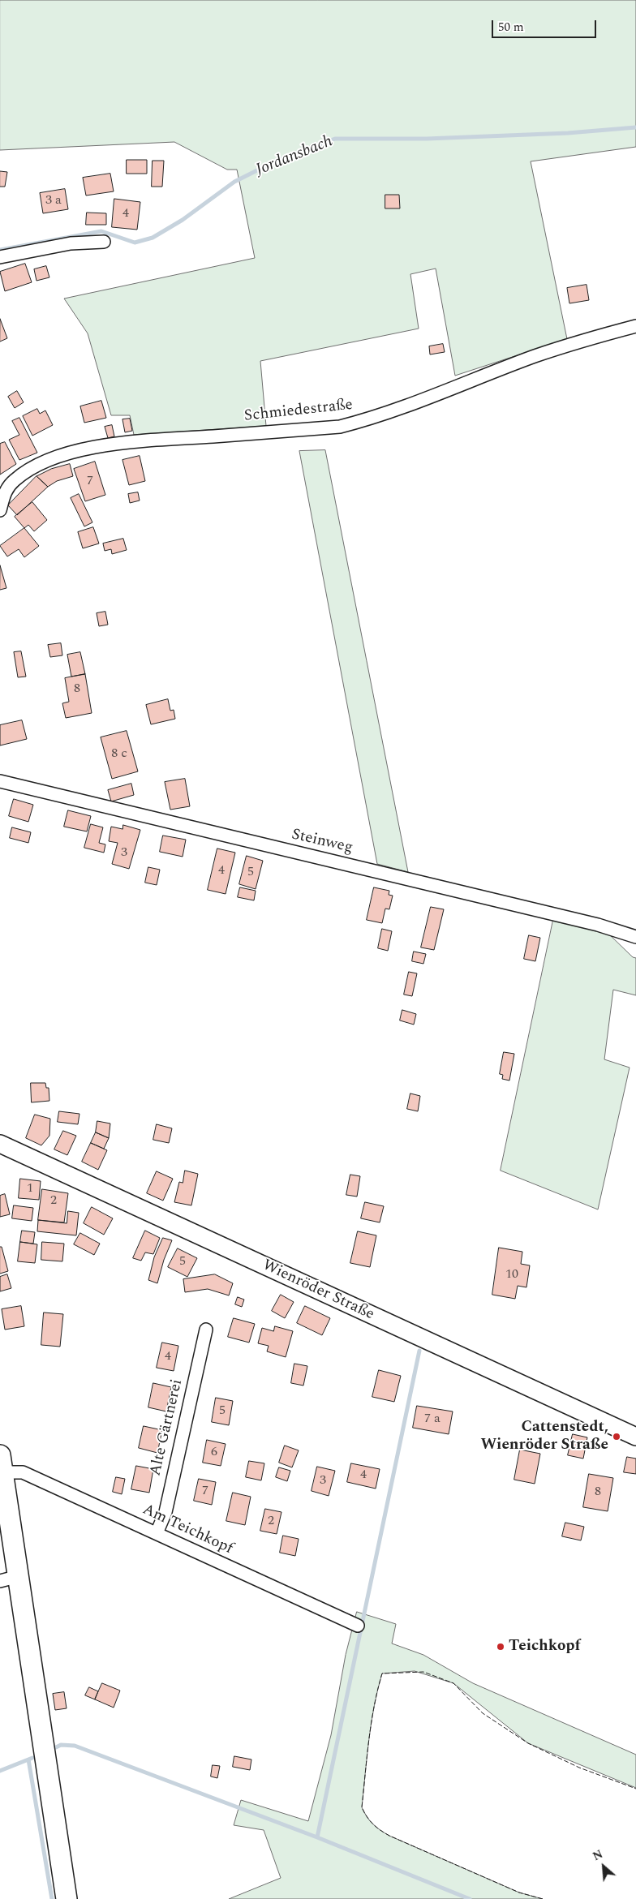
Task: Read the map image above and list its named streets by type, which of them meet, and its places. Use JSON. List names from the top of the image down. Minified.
{"streets":{"main road":["Wienröder Straße"],"street":["Schmiedestraße","Steinweg","Alte Gärtnerei","Am Teichkopf"]},"crossings":[["Alte Gärtnerei","Am Teichkopf"]],"water":["Jordansbach"],"places":["Cattenstedt, Wienröder Straße","Teichkopf"],"house_numbers":["3 a","4","7","8","8 c","3","4","5","1","2","5","10","4","5","7 a","6","4","3","7","8","2"],"scale_bar":"50 m","north":"top left"}
